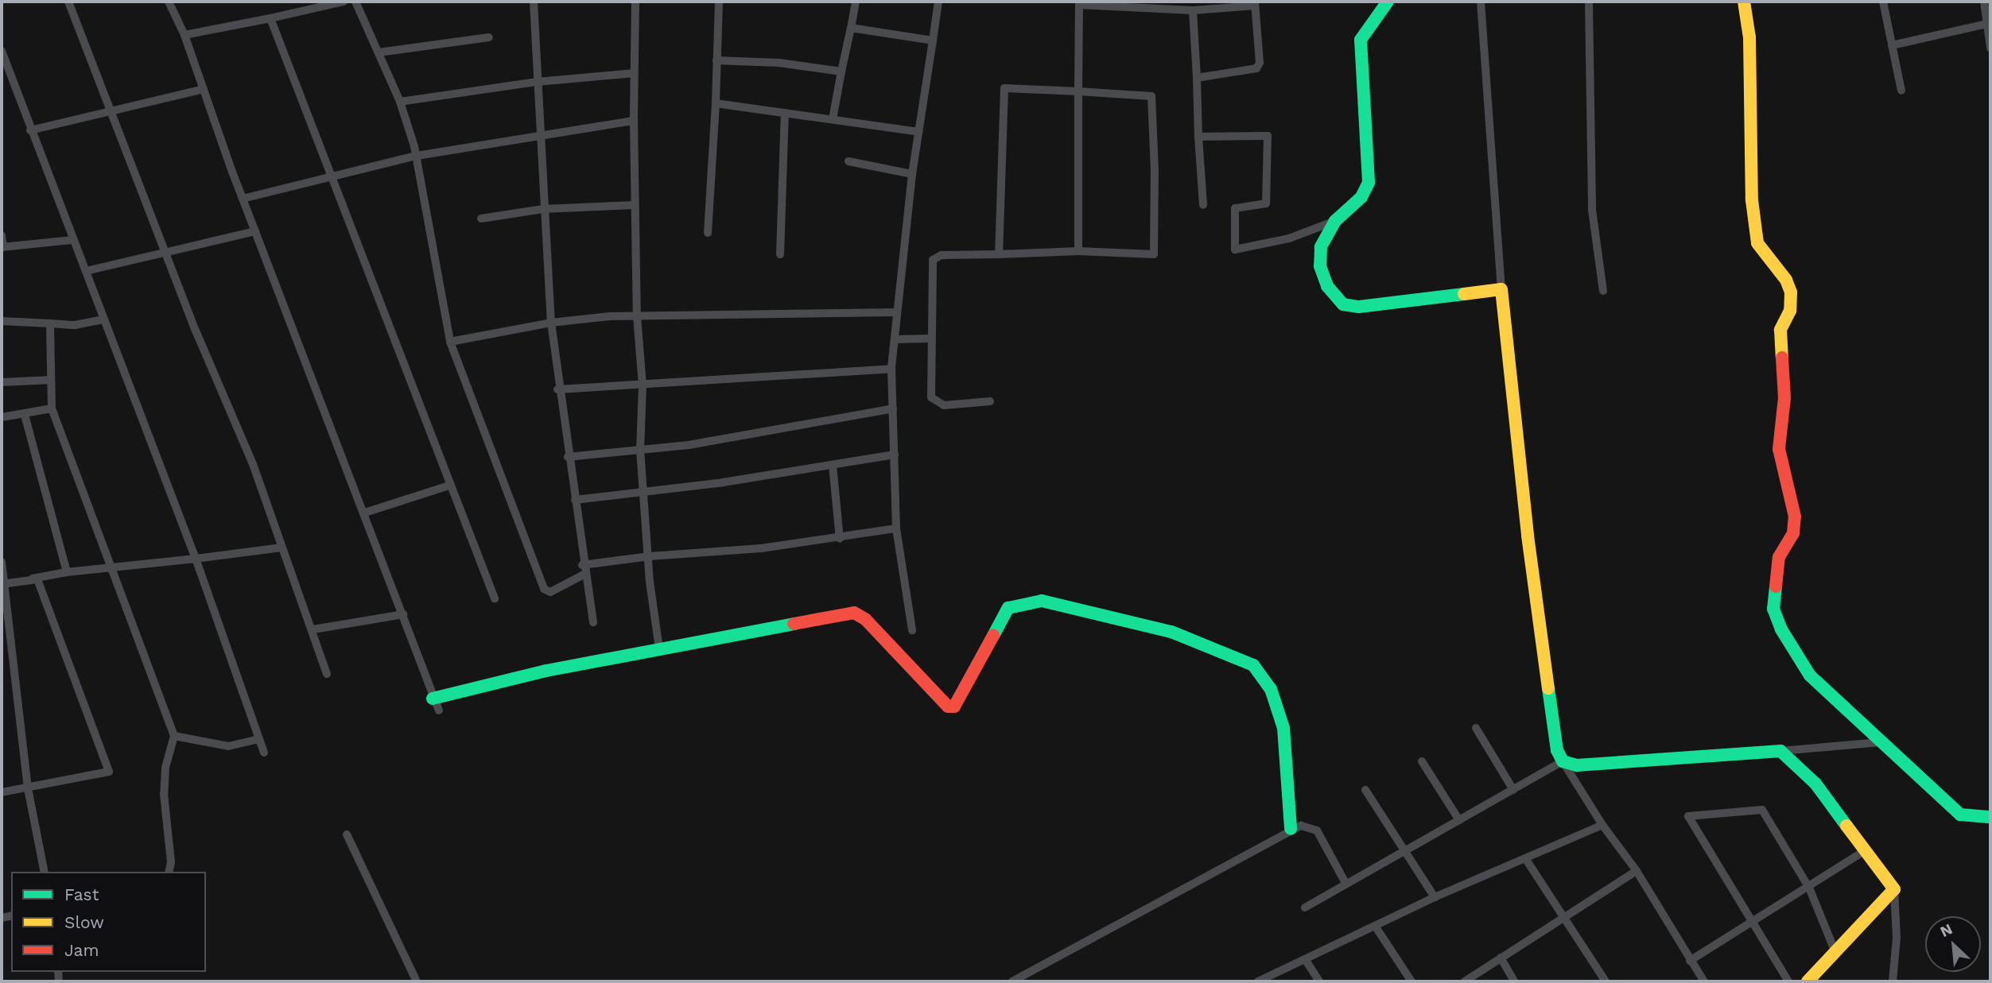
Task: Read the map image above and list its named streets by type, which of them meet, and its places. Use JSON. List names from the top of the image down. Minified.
{"legend":["Fast","Slow","Jam"],"north":"top left"}
